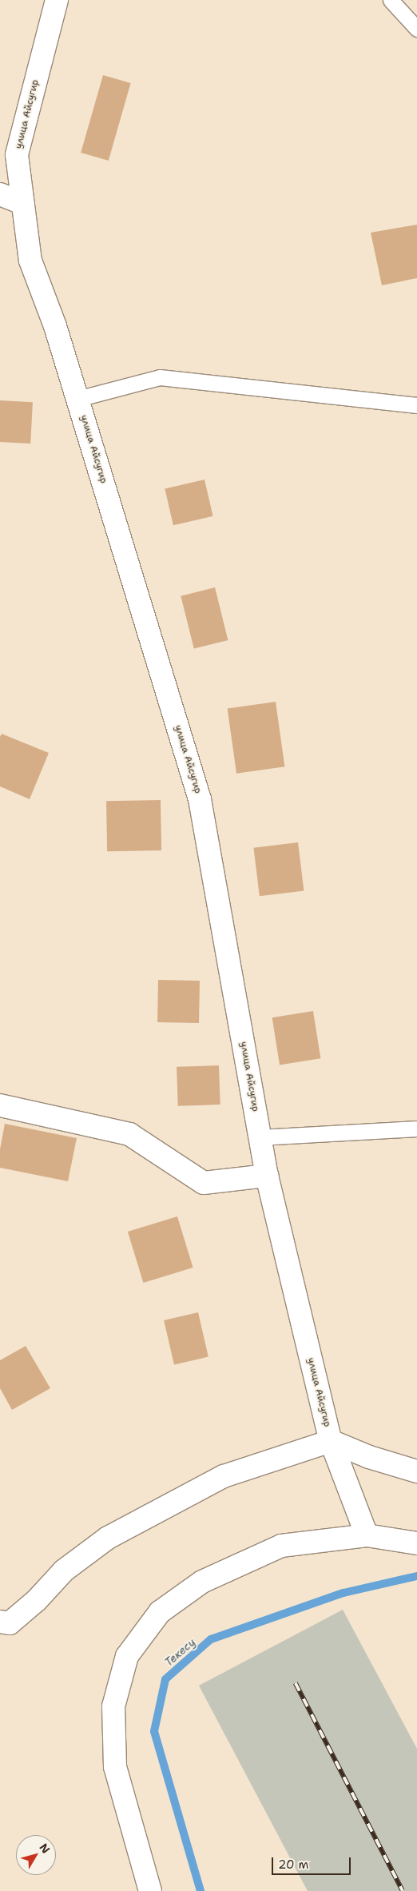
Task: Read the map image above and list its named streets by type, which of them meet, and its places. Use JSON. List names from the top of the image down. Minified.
{"streets":{"street":["улица Айсугир"]},"water":["Текесу"],"scale_bar":"20 m","north":"top right"}
